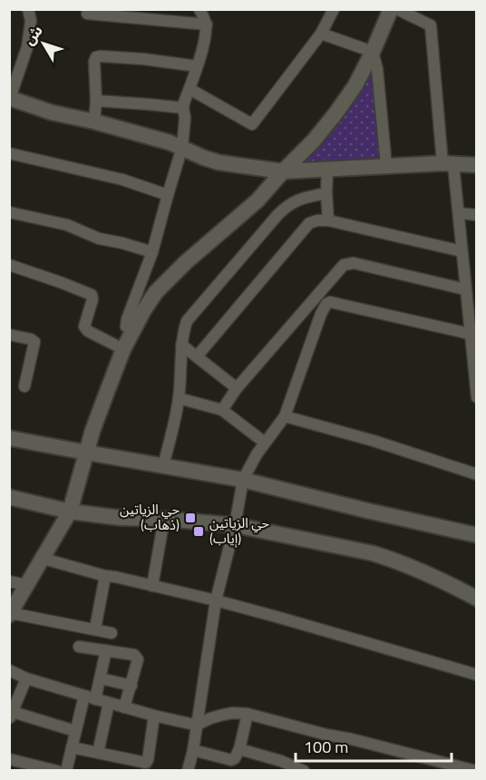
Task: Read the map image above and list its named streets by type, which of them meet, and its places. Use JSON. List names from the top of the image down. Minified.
{"places":{"transit":["حي الزياتين (ذهاب)","حي الزياتين (إياب)"]},"scale_bar":"100 m","north":"top left"}
